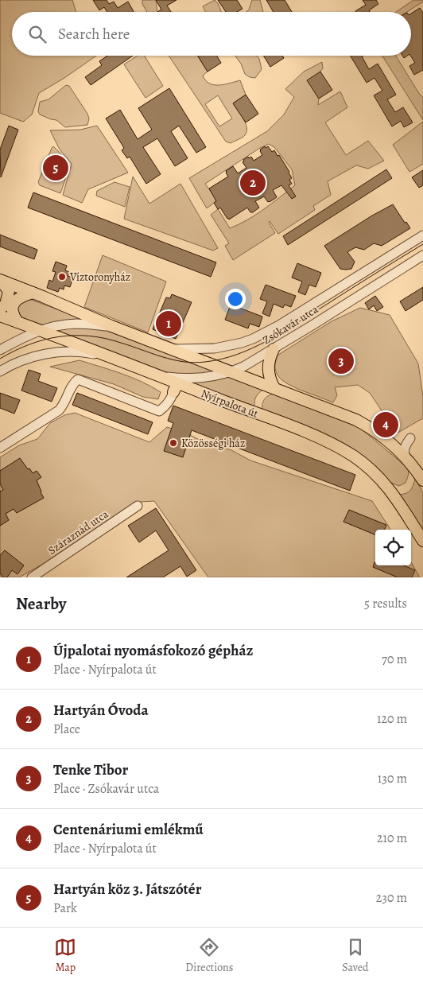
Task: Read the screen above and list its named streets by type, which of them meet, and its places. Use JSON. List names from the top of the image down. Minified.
{"streets":{"main road":["Nyírpalota út"],"street":["Zsókavár utca","Száraznád utca"]},"crossings":[["Zsókavár utca","Nyírpalota út"]],"places":["Víztoronyház","Közösségi ház"],"page":{"search":"Search here","pins":["5","2","1","3","4"],"heading":["Nearby","5 results"],"list":[{"mark":"1","name":"Újpalotai nyomásfokozó gépház","note":"Place · Nyírpalota út","value":"70 m"},{"mark":"2","name":"Hartyán Óvoda","note":"Place","value":"120 m"},{"mark":"3","name":"Tenke Tibor","note":"Place · Zsókavár utca","value":"130 m"},{"mark":"4","name":"Centenáriumi emlékmű","note":"Place · Nyírpalota út","value":"210 m"},{"mark":"5","name":"Hartyán köz 3. Játszótér","note":"Park","value":"230 m"}],"nav":["Map","Directions","Saved"]}}
